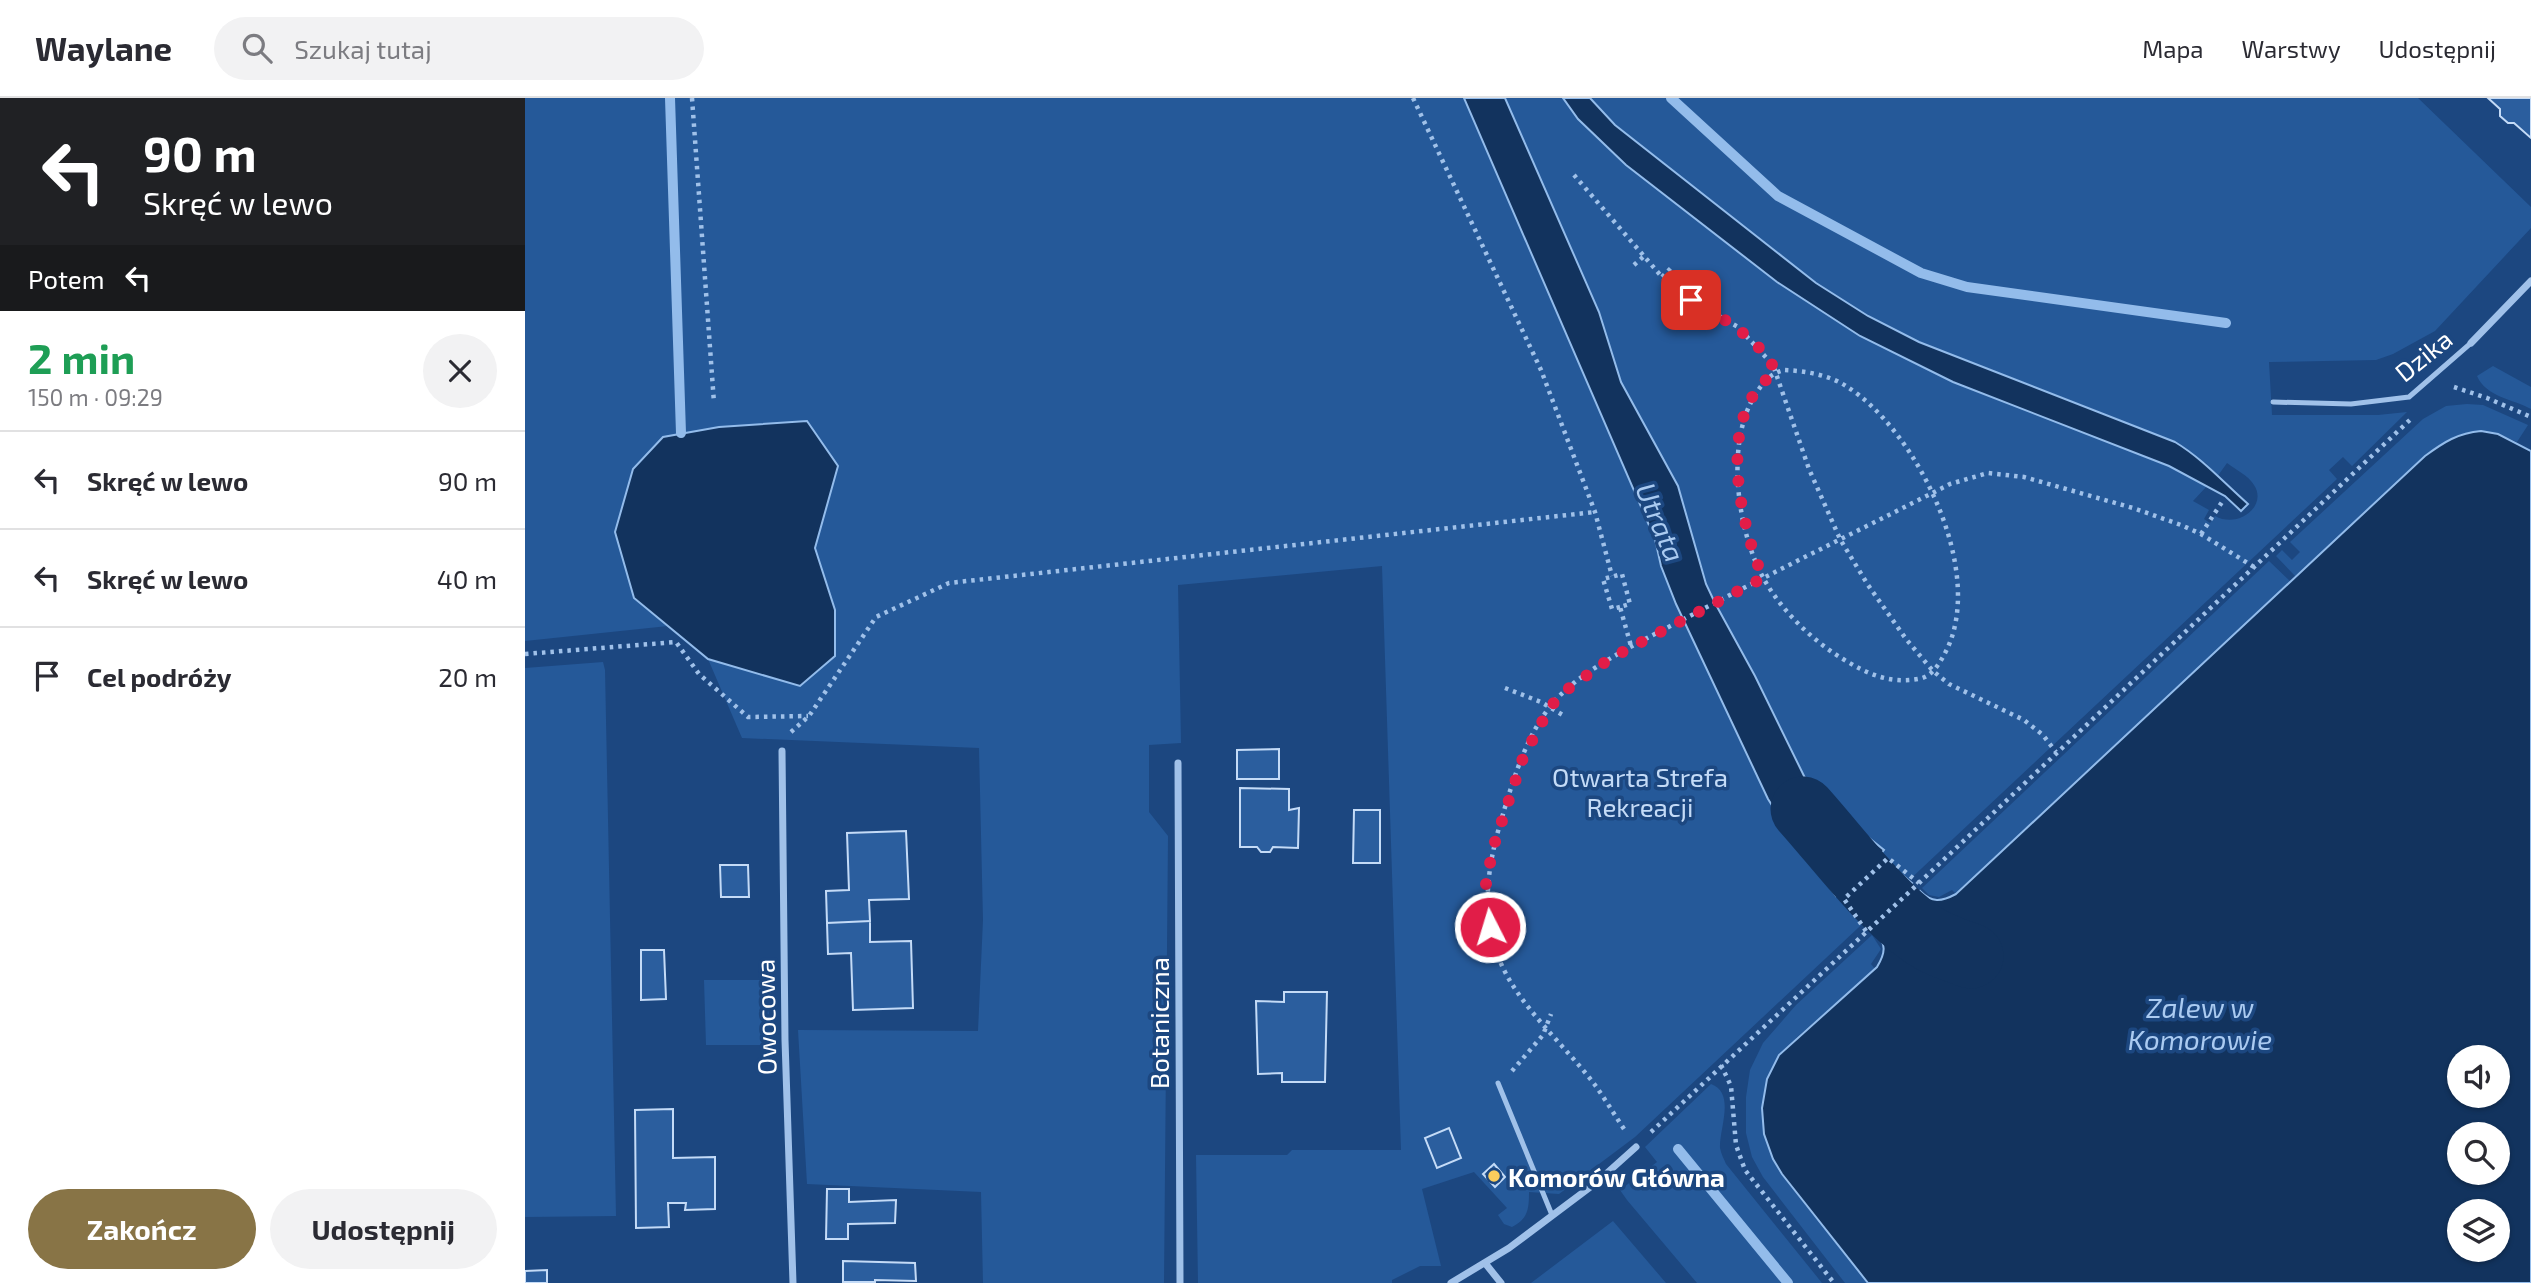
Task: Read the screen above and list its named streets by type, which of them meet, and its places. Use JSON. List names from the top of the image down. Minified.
{"streets":{"street":["Dzika","Owocowa","Botaniczna"]},"water":["Utrata","Zalew w Komorowie"],"parks":["Otwarta Strefa Rekreacji"],"places":["Komorów Główna"],"page":{"header":"Waylane","search":"Szukaj tutaj","nav":["Mapa","Warstwy","Udostępnij"],"turn":["90 m","Skręć w lewo"],"then":"Potem","heading":["2 min","150 m · 09:29"],"list":[{"name":"Skręć w lewo","value":"90 m"},{"name":"Skręć w lewo","value":"40 m"},{"name":"Cel podróży","value":"20 m"}],"buttons":["Zakończ","Udostępnij"]}}
